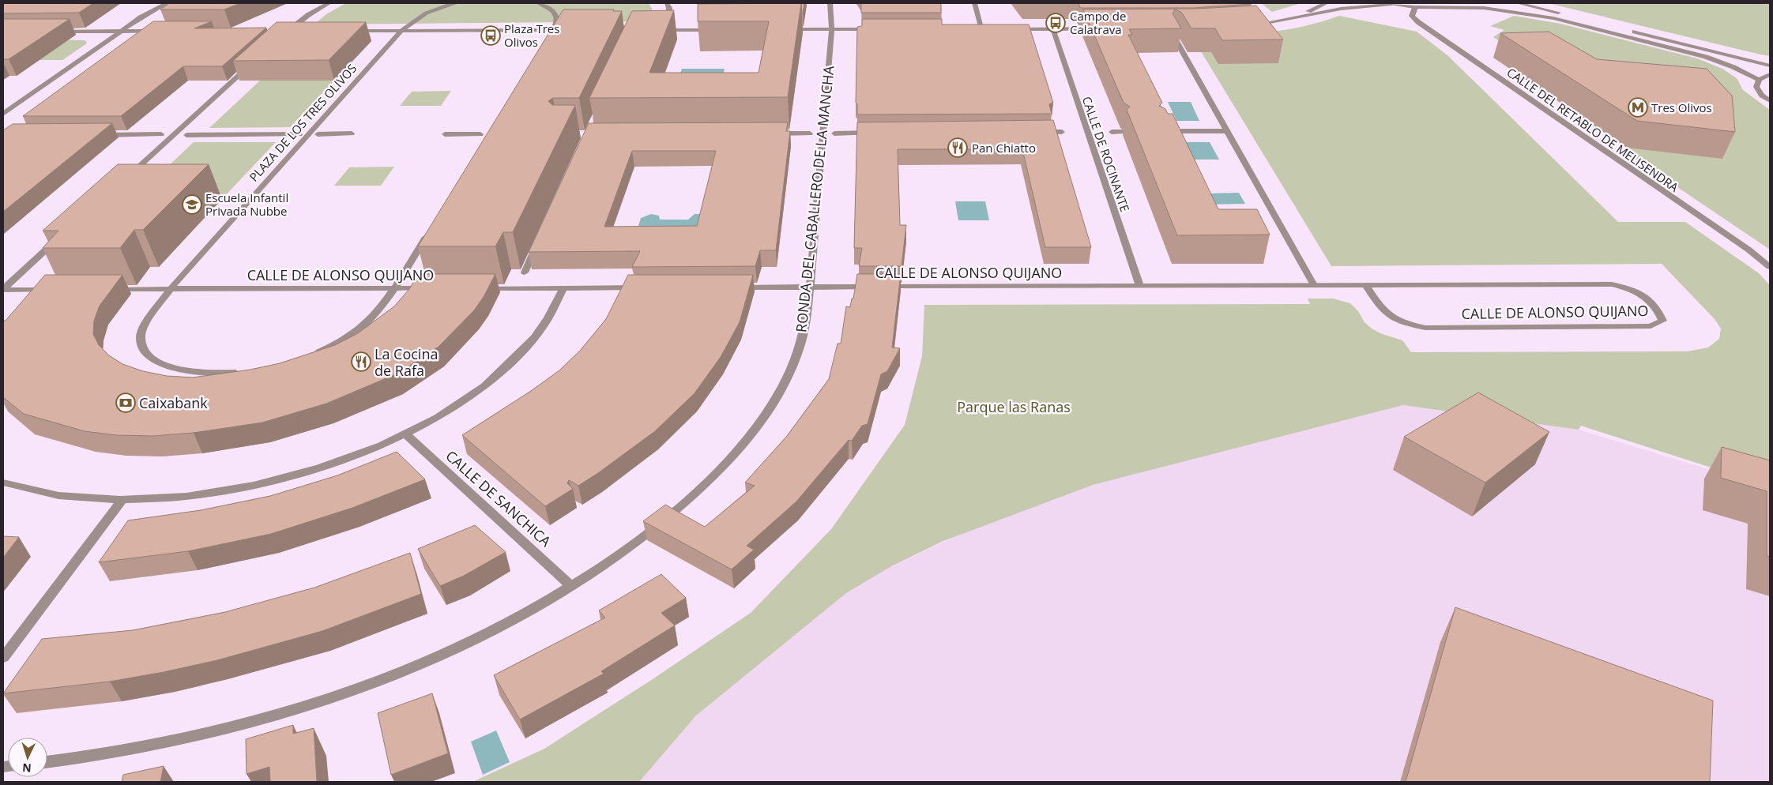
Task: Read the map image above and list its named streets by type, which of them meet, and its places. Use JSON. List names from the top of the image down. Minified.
{"streets":{"street":["PLAZA DE LOS TRES OLIVOS","CALLE DEL RETABLO DE MELISENDRA","CALLE DE ROCINANTE","RONDA DEL CABALLERO DE LA MANCHA","CALLE DE ALONSO QUIJANO","CALLE DE SANCHICA"]},"crossings":[["PLAZA DE LOS TRES OLIVOS","CALLE DE ALONSO QUIJANO"],["CALLE DE ROCINANTE","CALLE DE ALONSO QUIJANO"],["RONDA DEL CABALLERO DE LA MANCHA","CALLE DE ALONSO QUIJANO"],["RONDA DEL CABALLERO DE LA MANCHA","CALLE DE SANCHICA"]],"parks":["Parque las Ranas"],"places":{"bus stop":["Campo de Calatrava","Plaza Tres Olivos"],"metro station":["Tres Olivos"],"restaurant":["Pan Chiatto","La Cocina de Rafa"],"school or university":["Escuela Infantil Privada Nubbe"],"bank":["Caixabank"]},"north":"bottom"}
